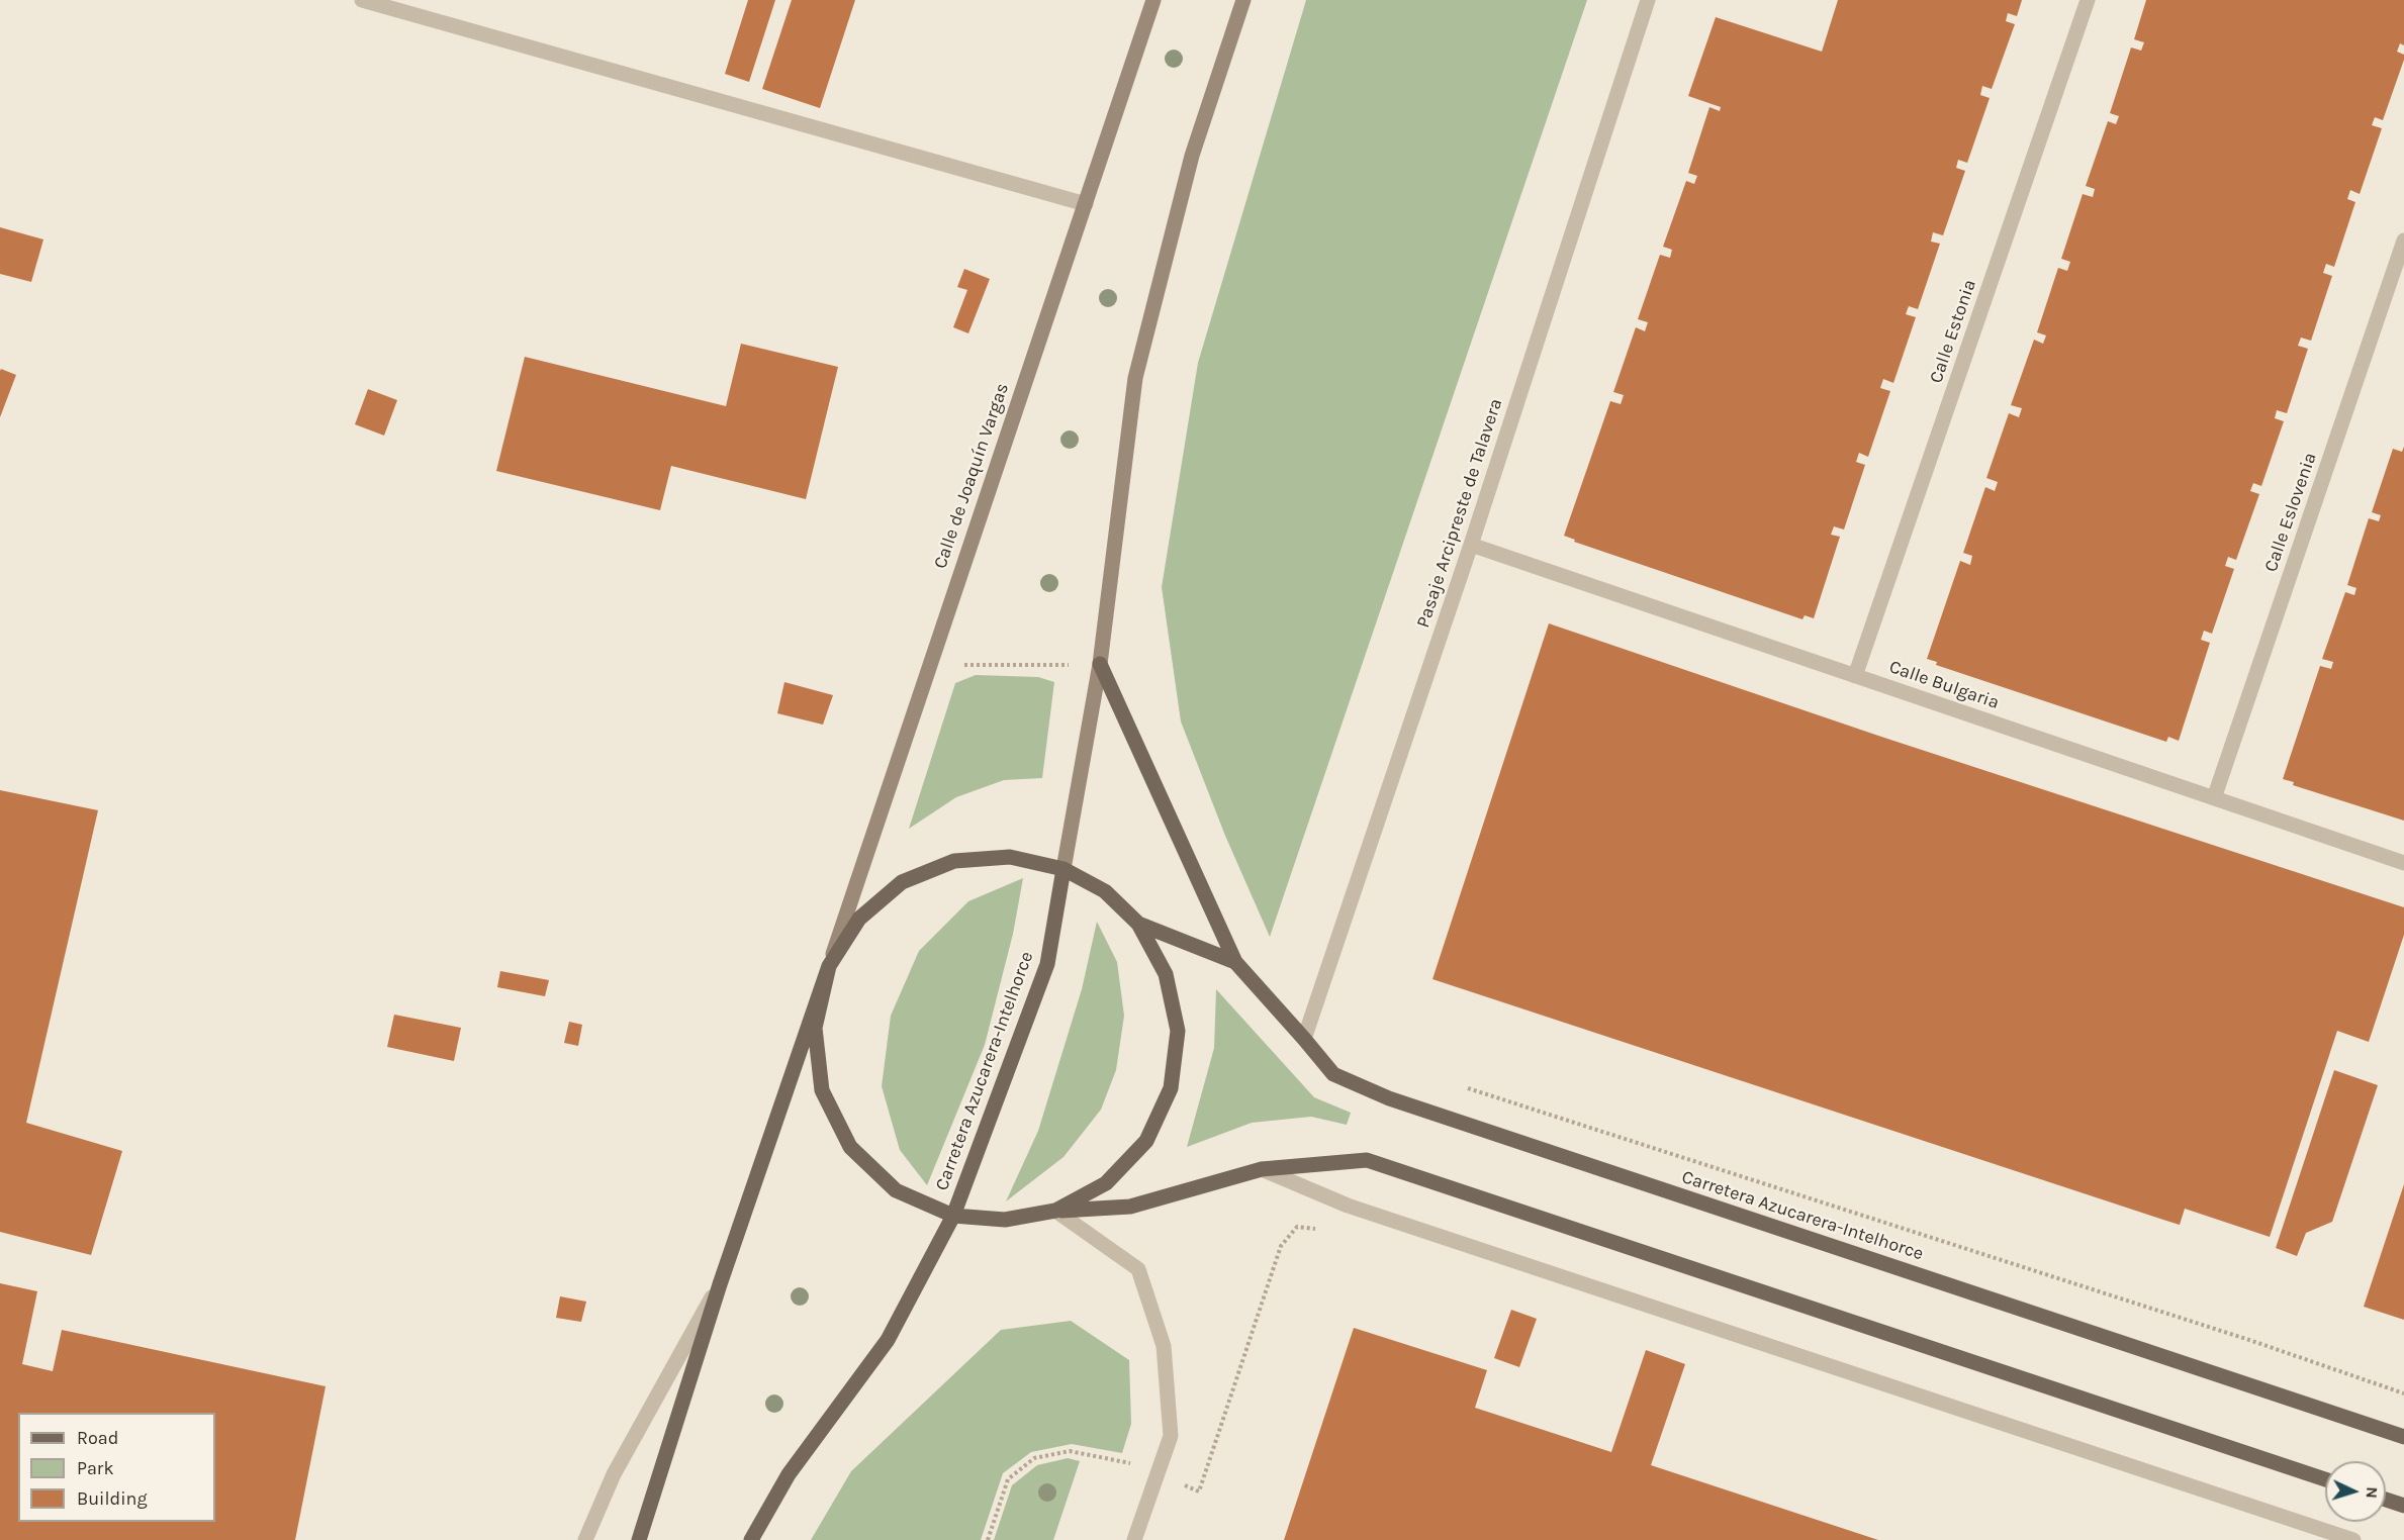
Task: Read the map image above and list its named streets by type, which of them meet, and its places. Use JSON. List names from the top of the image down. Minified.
{"streets":{"main road":["Carretera Azucarera-Intelhorce"],"street":["Calle Estonia","Calle de Joaquín Vargas","Calle Eslovenia","Pasaje Arcipreste de Talavera","Calle Bulgaria"]},"crossings":[["Calle Estonia","Calle Bulgaria"],["Calle de Joaquín Vargas","Carretera Azucarera-Intelhorce"],["Calle Eslovenia","Calle Bulgaria"],["Pasaje Arcipreste de Talavera","Calle Bulgaria"],["Pasaje Arcipreste de Talavera","Carretera Azucarera-Intelhorce"]],"legend":["Road","Park","Building"],"north":"right"}
